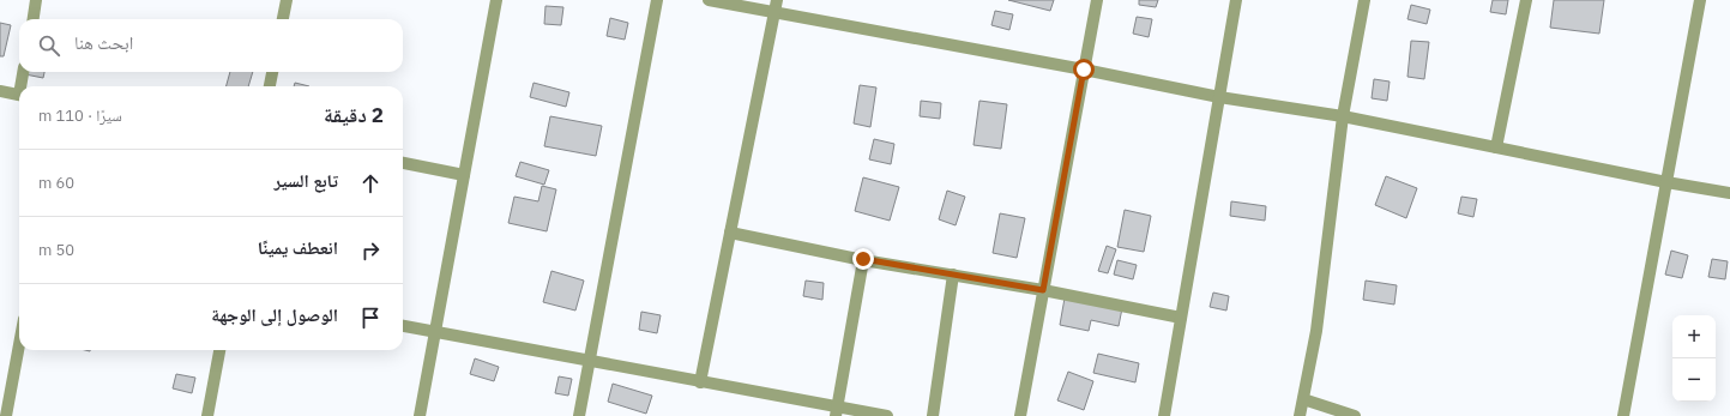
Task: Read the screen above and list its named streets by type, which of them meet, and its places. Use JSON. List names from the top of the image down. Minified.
{"page":{"search":"ابحث هنا","heading":["2 دقيقة","سيرًا · 110 m"],"list":[["تابع السير","60 m"],["انعطف يمينًا","50 m"],"الوصول إلى الوجهة"],"map_buttons":["+","−"]}}
